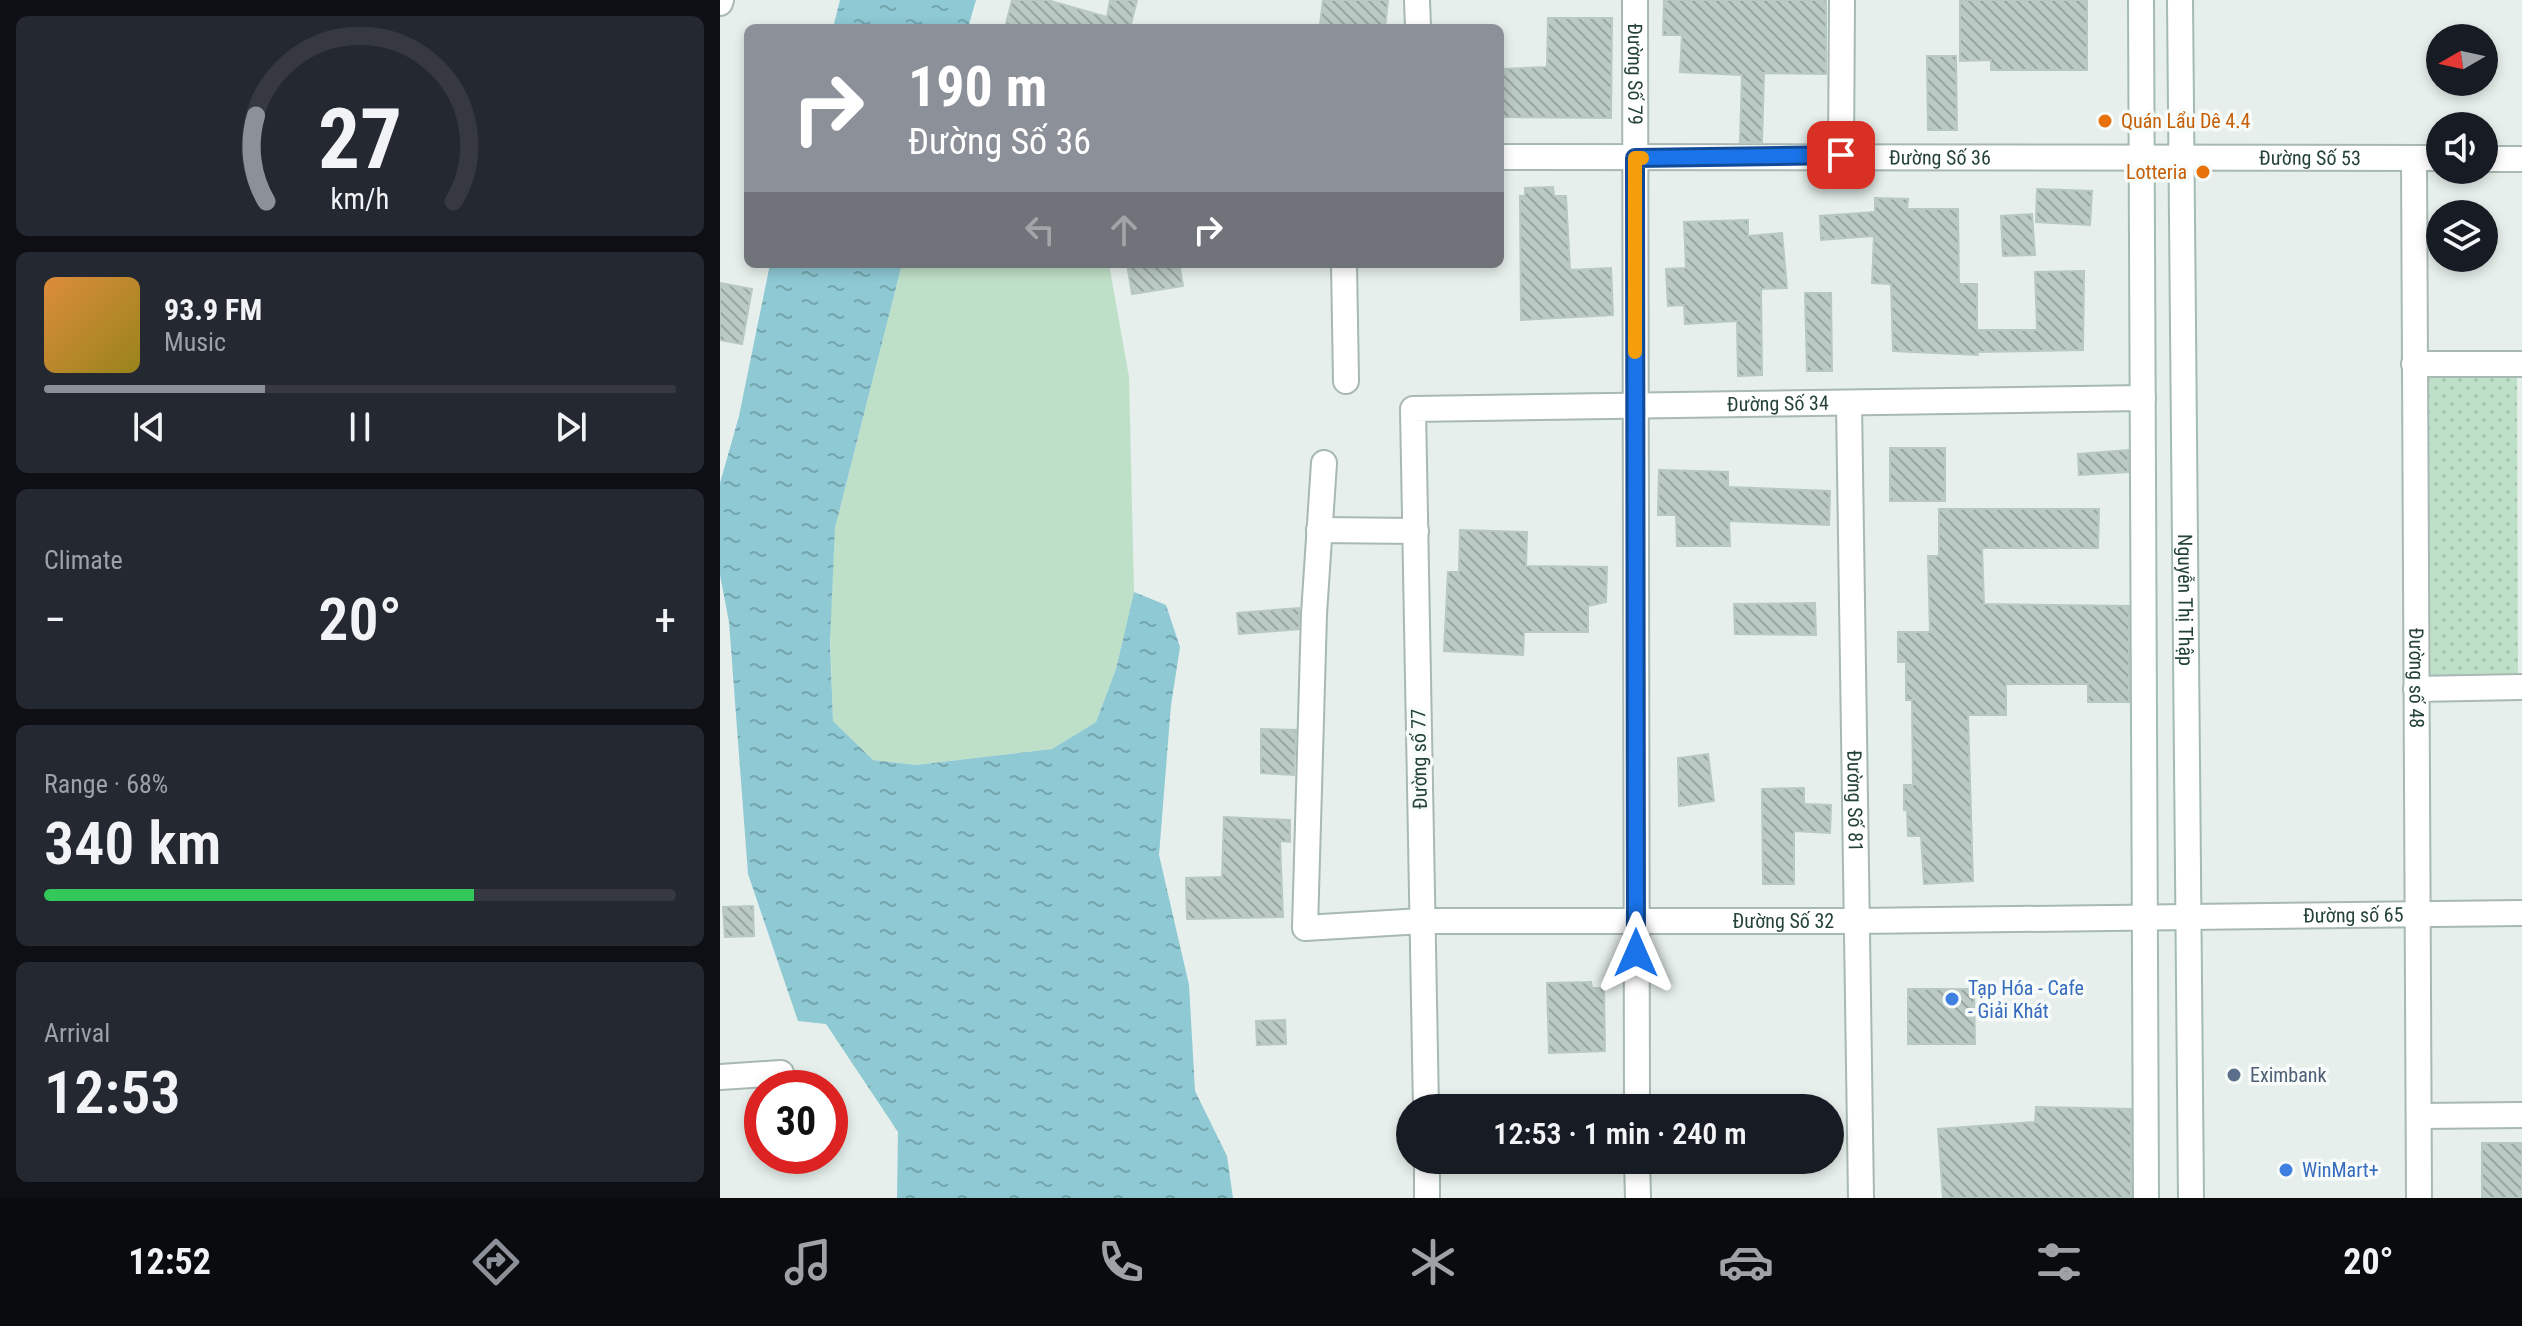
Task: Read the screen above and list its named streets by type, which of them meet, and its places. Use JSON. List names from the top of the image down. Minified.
{"streets":{"street":["Đường Số 79","Đường Số 36","Đường Số 53","Đường Số 34","Nguyễn Thị Thập","Đường số 48","Đường số 77","Đường Số 81","Đường số 65","Đường Số 32"]},"crossings":[["Đường Số 79","Đường Số 36"],["Đường Số 79","Đường Số 34"],["Đường Số 79","Đường Số 32"],["Đường Số 36","Đường Số 53"],["Đường Số 36","Nguyễn Thị Thập"],["Đường Số 53","Nguyễn Thị Thập"],["Đường Số 53","Đường số 48"],["Đường Số 34","Nguyễn Thị Thập"],["Đường Số 34","Đường số 77"],["Đường Số 34","Đường Số 81"],["Nguyễn Thị Thập","Đường số 65"],["Nguyễn Thị Thập","Đường Số 32"],["Đường số 48","Đường số 65"],["Đường số 77","Đường Số 32"],["Đường Số 81","Đường Số 32"],["Đường số 65","Đường Số 32"]],"places":["Quán Lẩu Dê 4.4","Lotteria","Tạp Hóa - Cafe - Giải Khát","Eximbank","WinMart+"],"north":"left","page":{"turn":["190 m","Đường Số 36"],"song":["93.9 FM","Music"],"tile":["Climate",["Range · 68%","340 km"],["Arrival","12:53"]],"heat":["−","20°","+"],"limit":"30","trip":"12:53 · 1 min · 240 m","tabs":["12:52","20°"],"gauge":["27","km/h"]}}
